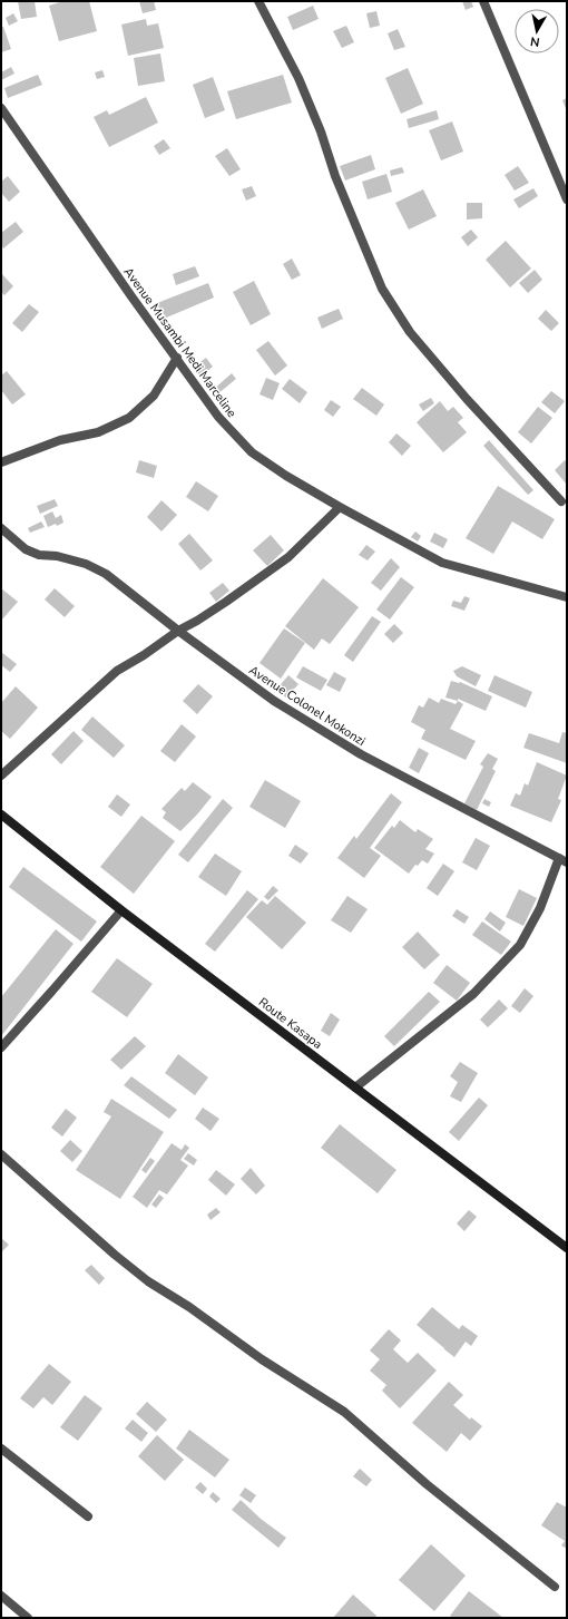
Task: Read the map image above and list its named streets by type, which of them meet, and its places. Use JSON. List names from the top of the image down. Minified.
{"streets":{"main road":["Route Kasapa"],"street":["Avenue Musambi Medi Marceline","Avenue Colonel Mokonzi"]},"north":"bottom"}
